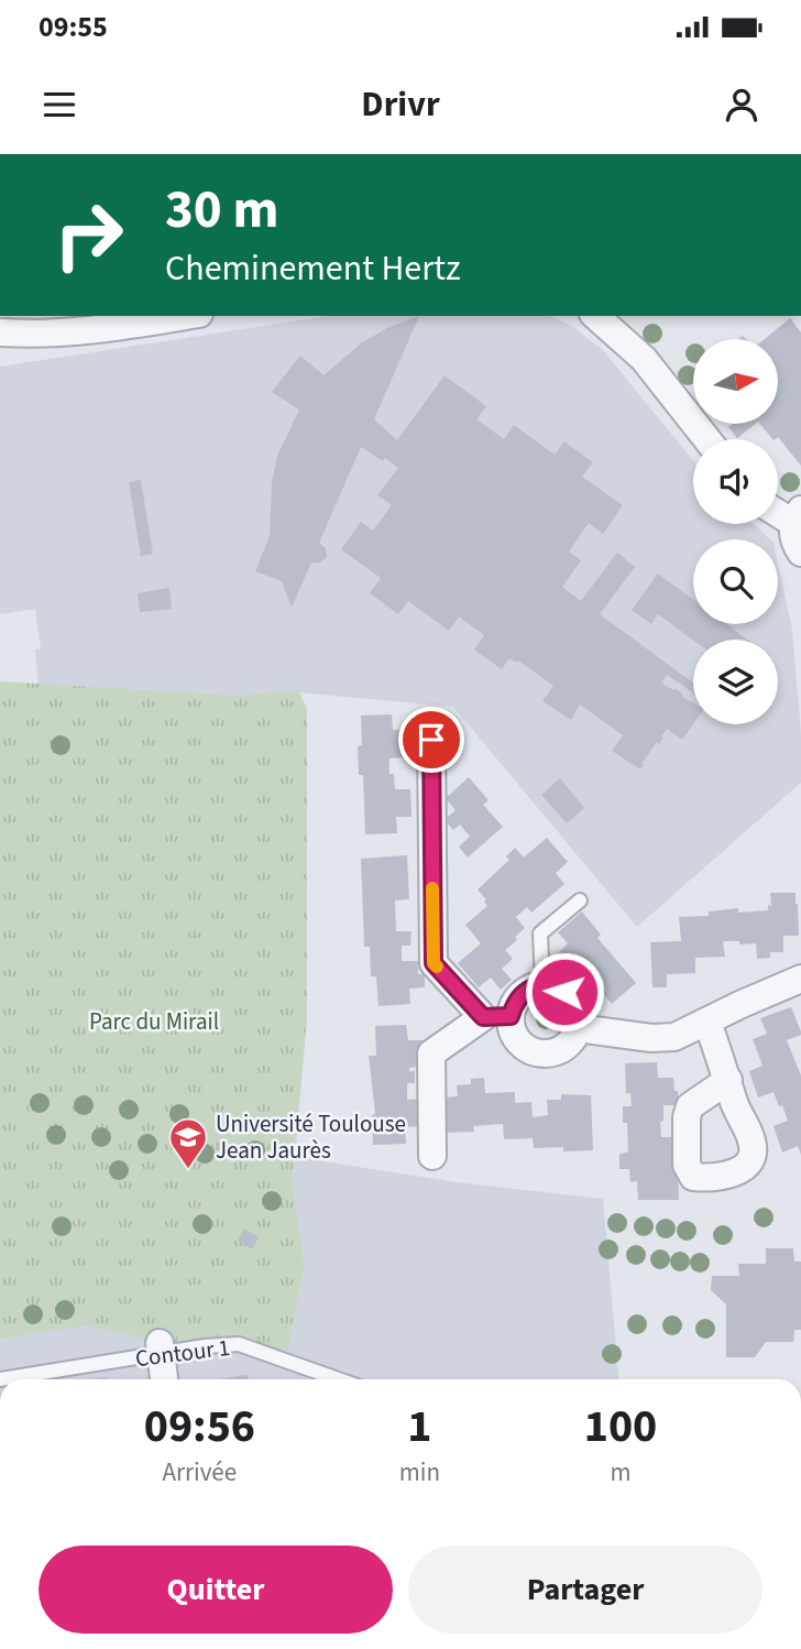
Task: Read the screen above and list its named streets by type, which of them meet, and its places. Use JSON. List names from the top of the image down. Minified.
{"streets":{"lane":["Contour 1"]},"parks":["Parc du Mirail"],"places":{"school or university":["Université Toulouse Jean Jaurès"]},"north":"right","page":{"status":"09:55","header":"Drivr","turn":["30 m","Cheminement Hertz"],"eta":["09:56","Arrivée","1","min","100","m"],"buttons":["Quitter","Partager"]}}
